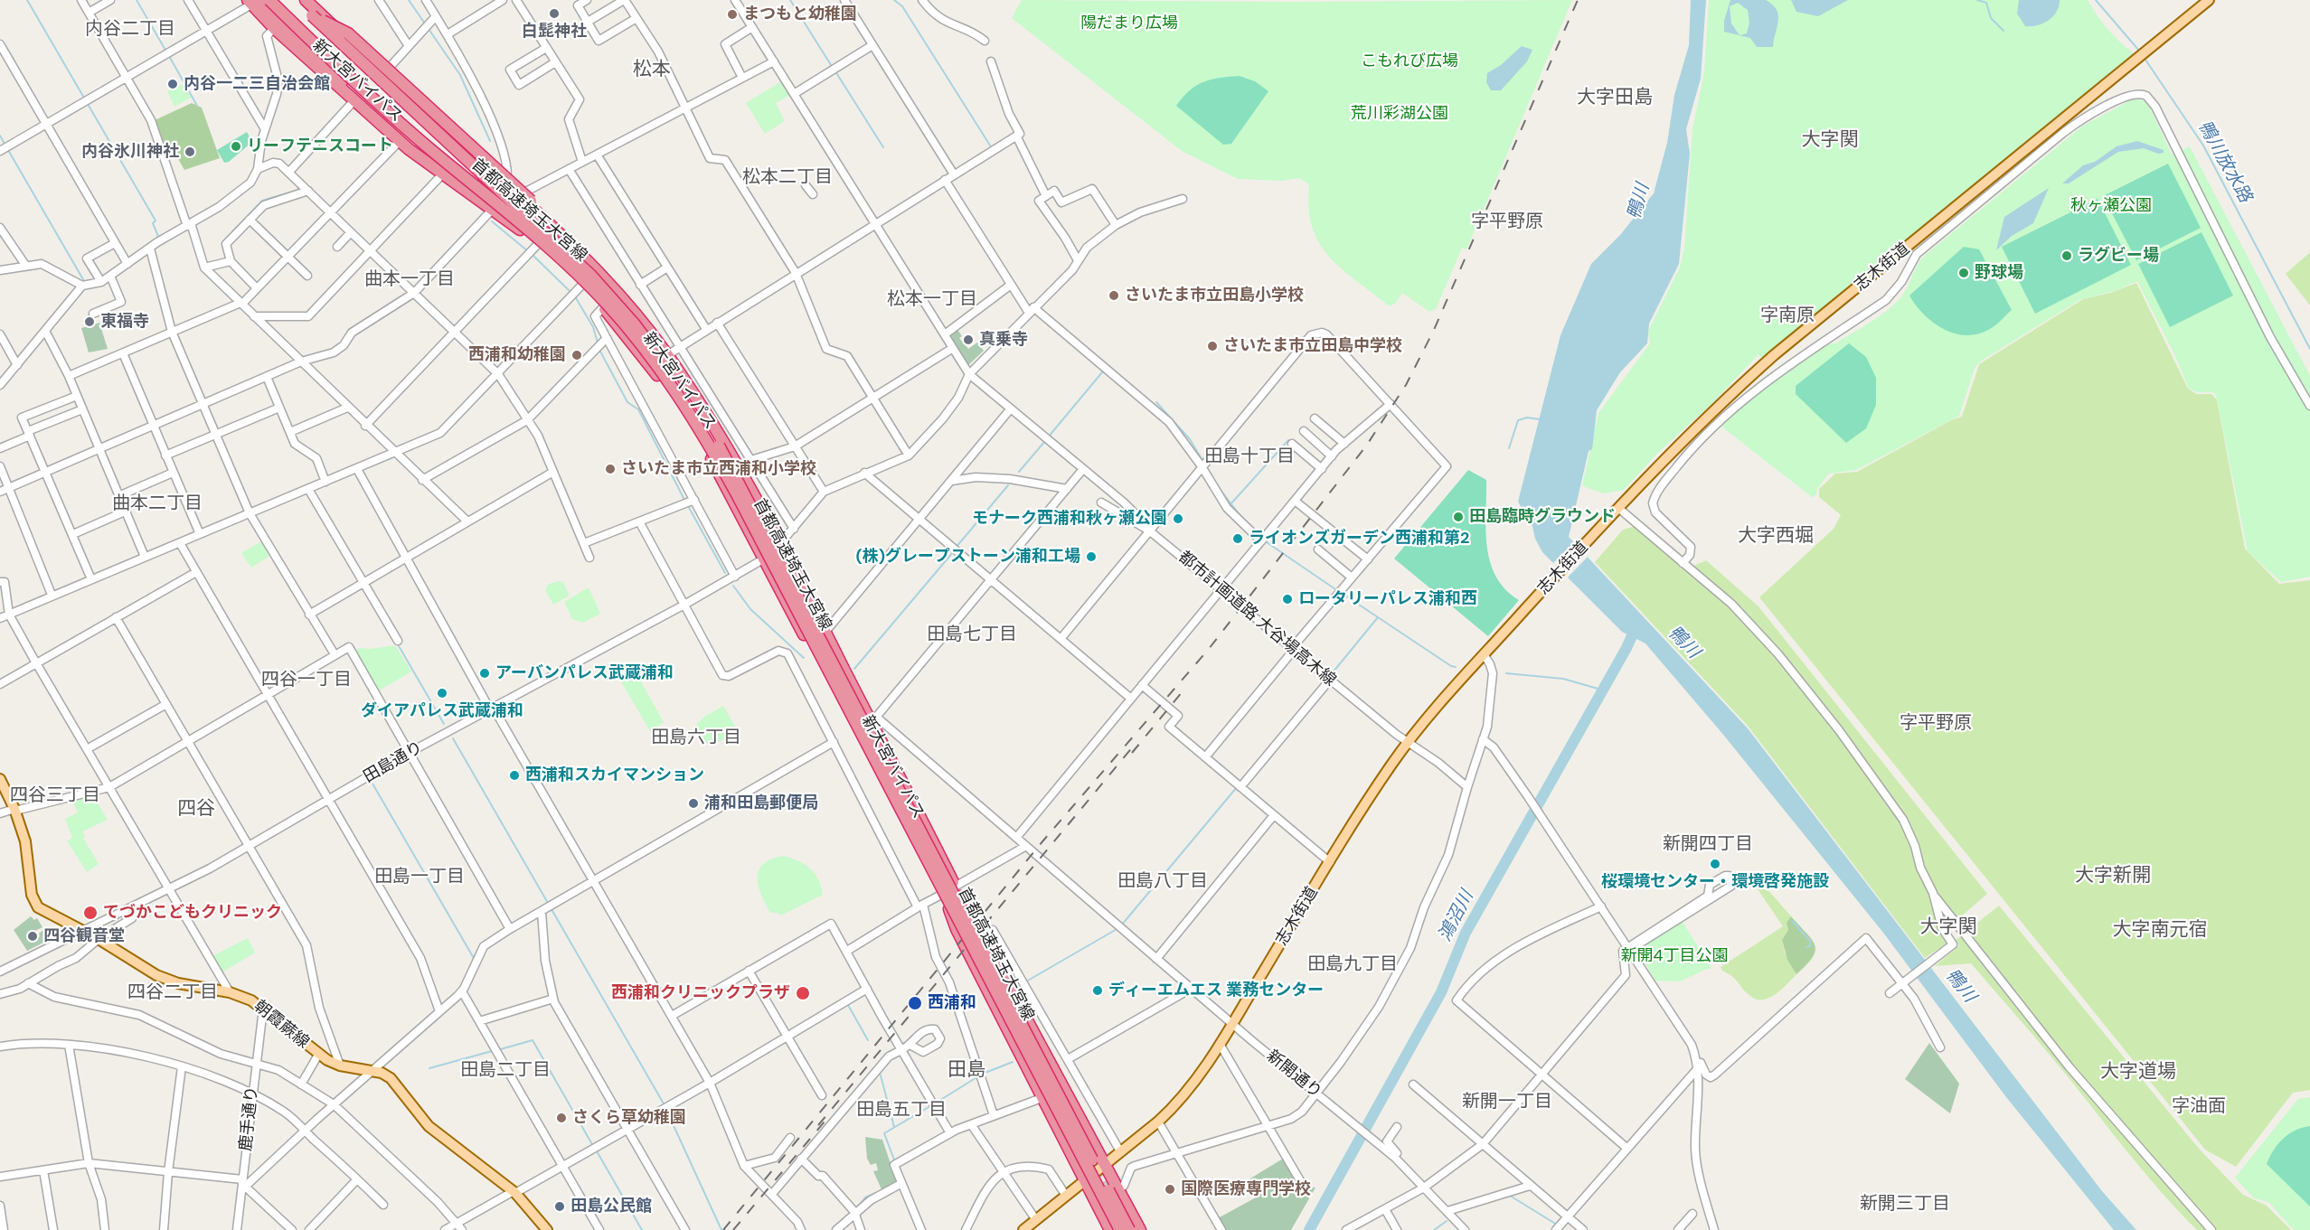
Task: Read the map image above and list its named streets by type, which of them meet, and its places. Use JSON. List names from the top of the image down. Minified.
{"streets":{"highway":["新大宮バイパス","首都高速埼玉大宮線"],"main road":["志木街道","朝霞蕨線"],"street":["都市計画道路 大谷場高木線","田島通り","新開通り","鹿手通り"]},"crossings":[["新大宮バイパス","首都高速埼玉大宮線"],["新大宮バイパス","田島通り"],["新大宮バイパス","新開通り"],["志木街道","都市計画道路 大谷場高木線"],["志木街道","新開通り"],["田島通り","朝霞蕨線"],["朝霞蕨線","鹿手通り"]],"districts":["内谷二丁目","松本","大字田島","大字関","松本二丁目","字平野原","曲本一丁目","松本一丁目","字南原","田島十丁目","曲本二丁目","大字西堀","田島七丁目","四谷一丁目","字平野原","田島六丁目","四谷三丁目","四谷","新開四丁目","大字新開","田島一丁目","田島八丁目","大字関","大字南元宿","田島九丁目","四谷二丁目","田島","田島二丁目","大字道場","新開一丁目","字油面","田島五丁目","新開三丁目"],"water":["鴨川放水路","鴨川","鴻沼川"],"parks":["陽だまり広場","こもれび広場","荒川彩湖公園","秋ヶ瀬公園","新開4丁目公園"],"places":["白髭神社","まつもと幼稚園","内谷一二三自治会館","リーフテニスコート","内谷氷川神社","ラグビー場","野球場","さいたま市立田島小学校","東福寺","真乗寺","さいたま市立田島中学校","西浦和幼稚園","さいたま市立西浦和小学校","田島臨時グラウンド","モナーク西浦和秋ヶ瀬公園","ライオンズガーデン西浦和第2","(株)グレープストーン浦和工場","ロータリーパレス浦和西","アーバンパレス武蔵浦和","ダイアパレス武蔵浦和","西浦和スカイマンション","浦和田島郵便局","桜環境センター・環境啓発施設","てづかこどもクリニック","四谷観音堂","ディーエムエス 業務センター","西浦和クリニックプラザ","西浦和","さくら草幼稚園","国際医療専門学校","田島公民館"]}
